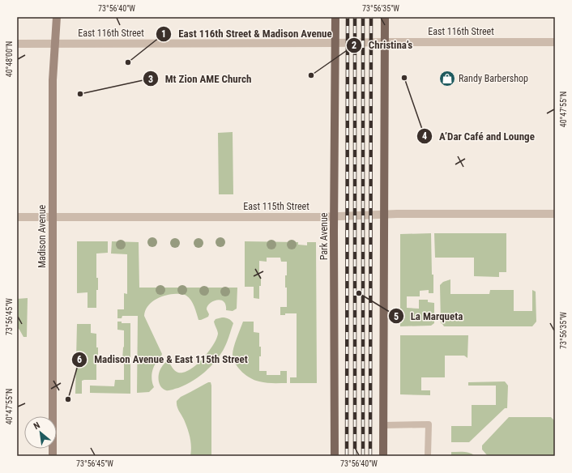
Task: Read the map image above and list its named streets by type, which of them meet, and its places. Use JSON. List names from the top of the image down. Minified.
{"streets":{"main road":["Madison Avenue","Park Avenue"],"street":["East 116th Street","East 115th Street"]},"crossings":[["East 116th Street","Madison Avenue"],["East 116th Street","Park Avenue"],["East 115th Street","Madison Avenue"],["East 115th Street","Park Avenue"]],"places":{"other":["East 116th Street & Madison Avenue","Christina’s","A’Dar Café and Lounge","Mt Zion AME Church","La Marqueta","Madison Avenue & East 115th Street"],"shop":["Randy Barbershop"]},"north":"top left","coordinates":["73°56'40\"W","73°56'35\"W","40°48'00\"N","40°47'55\"N","73°56'45\"W"]}
